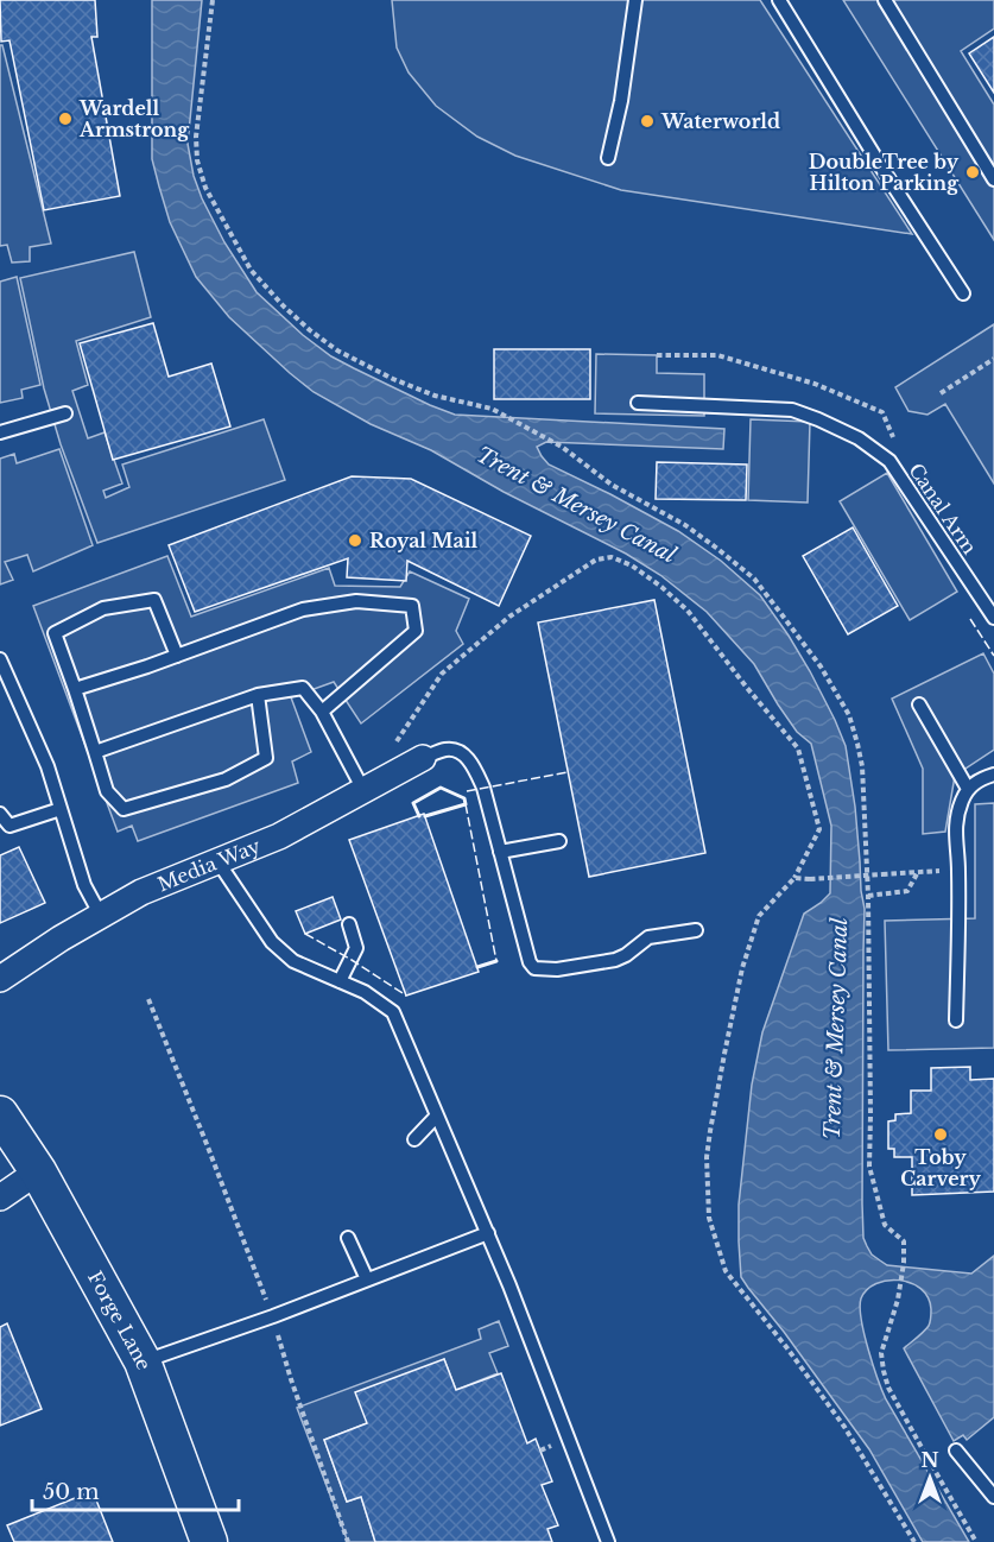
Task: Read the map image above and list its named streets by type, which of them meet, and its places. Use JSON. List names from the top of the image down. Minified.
{"streets":{"street":["Media Way","Forge Lane"],"lane":["Canal Arm"]},"water":["Trent & Mersey Canal"],"places":["Wardell Armstrong","Waterworld","DoubleTree by Hilton Parking","Royal Mail","Toby Carvery"],"scale_bar":"50 m","north":"top"}
